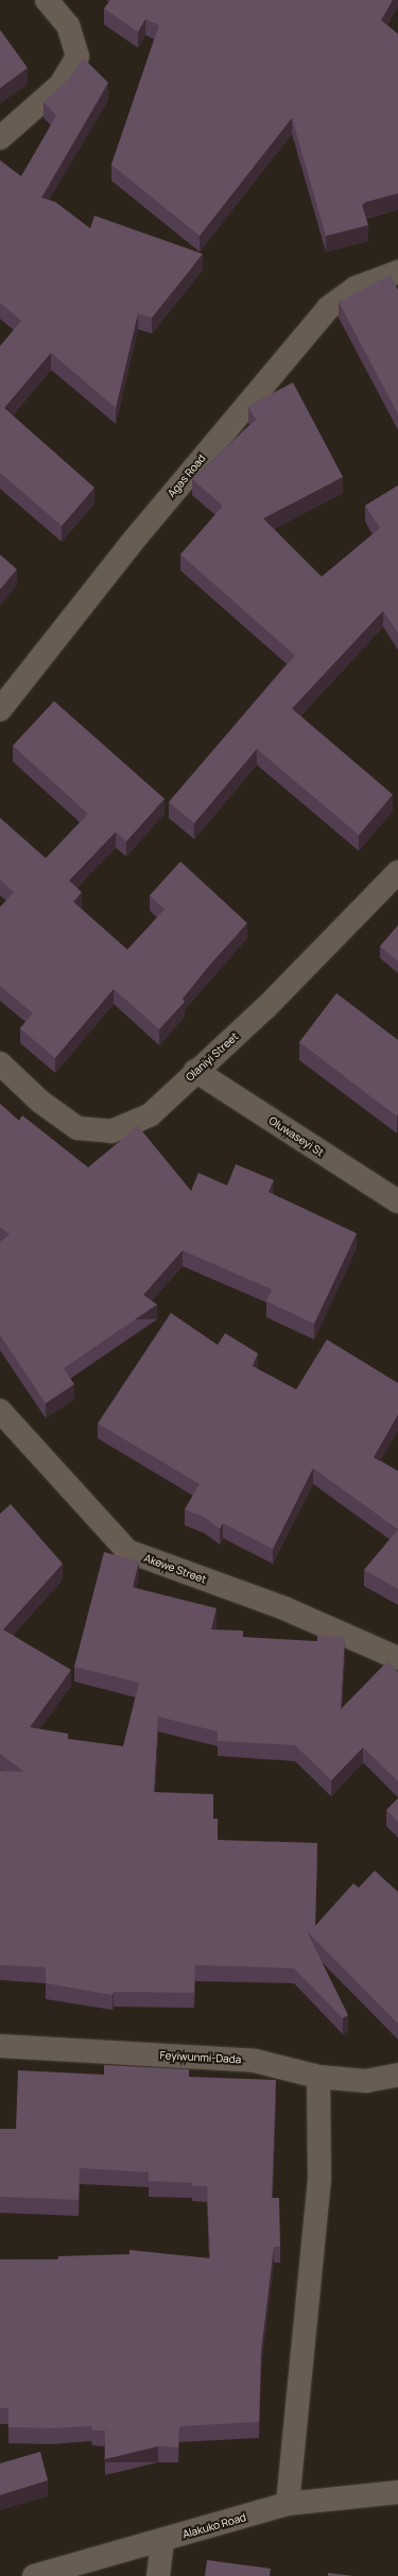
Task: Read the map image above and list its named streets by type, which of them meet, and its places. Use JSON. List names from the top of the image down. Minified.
{"streets":{"street":["Agas Road","Olaniyi Street","Oluwaseyi St","Akewe Street","Feyiwunmi-Dada","Alakuko Road"]},"crossings":[["Olaniyi Street","Oluwaseyi St"]]}
